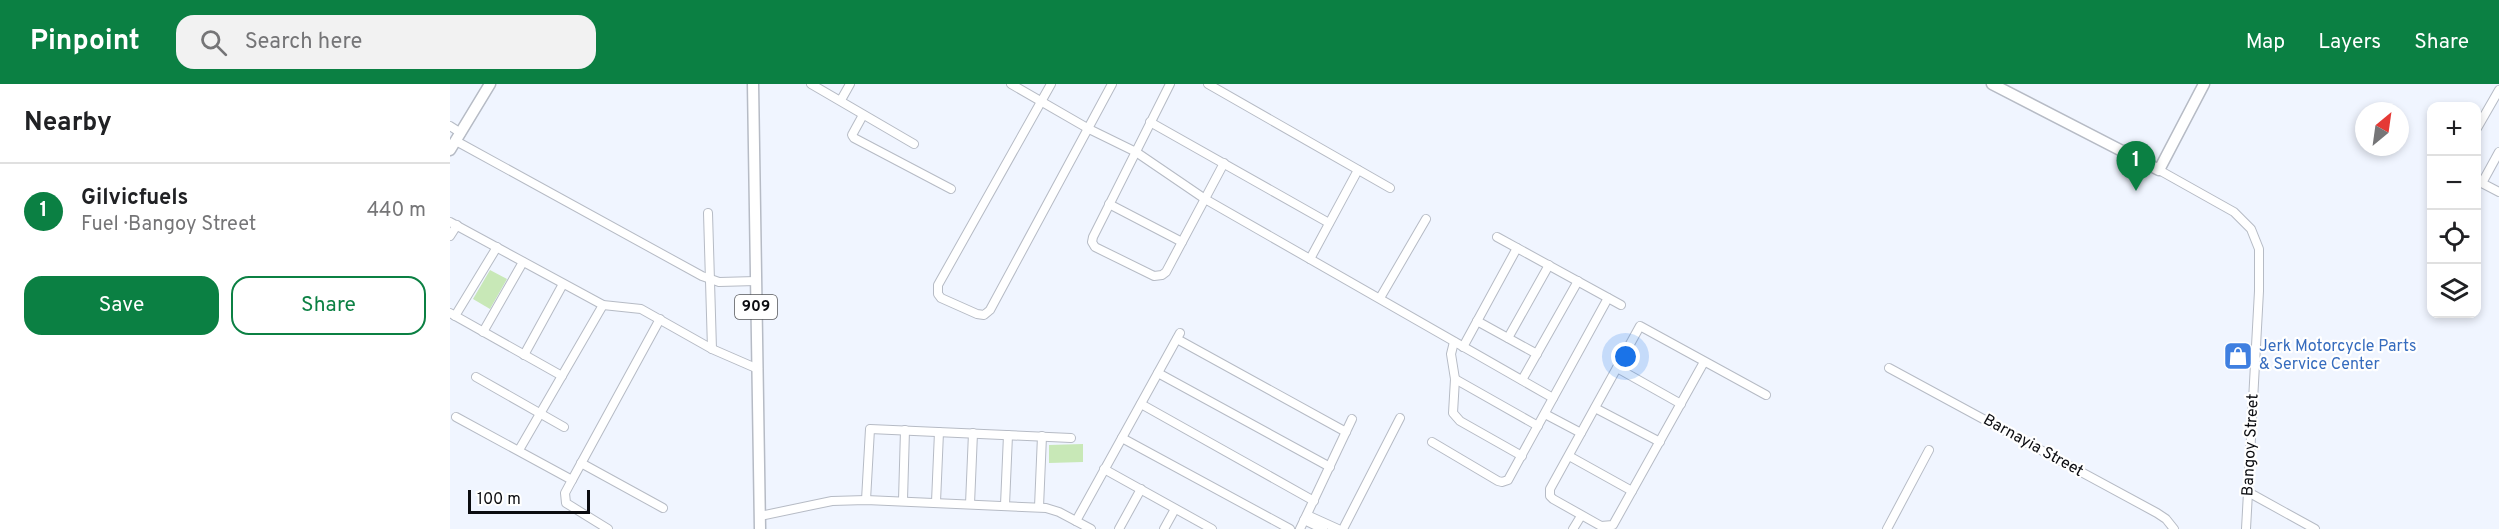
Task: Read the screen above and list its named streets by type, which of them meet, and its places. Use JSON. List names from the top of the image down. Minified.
{"streets":{"main road":["909","Bangoy Street"],"street":["Barnayia Street"]},"places":{"shop":["Jerk Motorcycle Parts & Service Center"]},"scale_bar":"100 m","north":"top right","page":{"header":"Pinpoint","search":"Search here","nav":["Map","Layers","Share"],"heading":"Nearby","map_buttons":["+","−"],"pins":"1","list":[{"mark":"1","name":"Gilvicfuels","note":"Fuel · Bangoy Street","value":"440 m"}],"buttons":["Save","Share"],"scale":"100 m"}}
